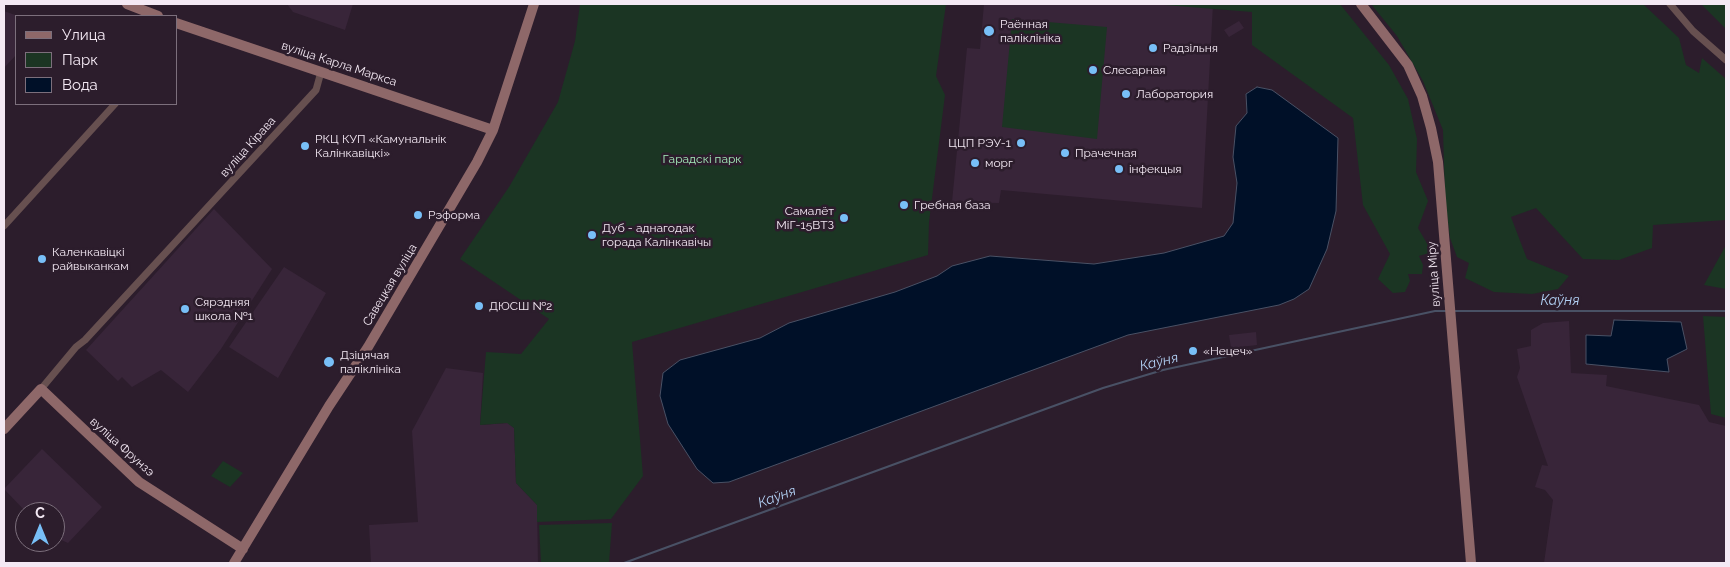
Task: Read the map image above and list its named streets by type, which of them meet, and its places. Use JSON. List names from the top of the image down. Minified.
{"streets":{"main road":["вуліца Карла Маркса","вуліца Міру","Савецкая вуліца","вуліца Фрунзэ"],"street":["вуліца Кірава"]},"crossings":[["вуліца Карла Маркса","вуліца Кірава"],["вуліца Карла Маркса","Савецкая вуліца"],["вуліца Кірава","вуліца Фрунзэ"],["Савецкая вуліца","вуліца Фрунзэ"]],"water":["Каўня"],"parks":["Гарадскі парк"],"places":["Раённая паліклініка","Радзільня","Слесарная","Лаборатория","ЦЦП РЭУ-1","РКЦ КУП «Камунальнік Калінкавіцкі»","Прачечная","морг","інфекцыя","Гребная база","Рэформа","Самалёт МіГ-15ВТЗ","Дуб - аднагодак горада Калінкавічы","Каленкавіцкі райвыканкам","ДЮСШ №2","Сярэдняя школа №1","«Нецеч»","Дзіцячая паліклініка"],"legend":["Улица","Парк","Вода"],"north":"top"}
